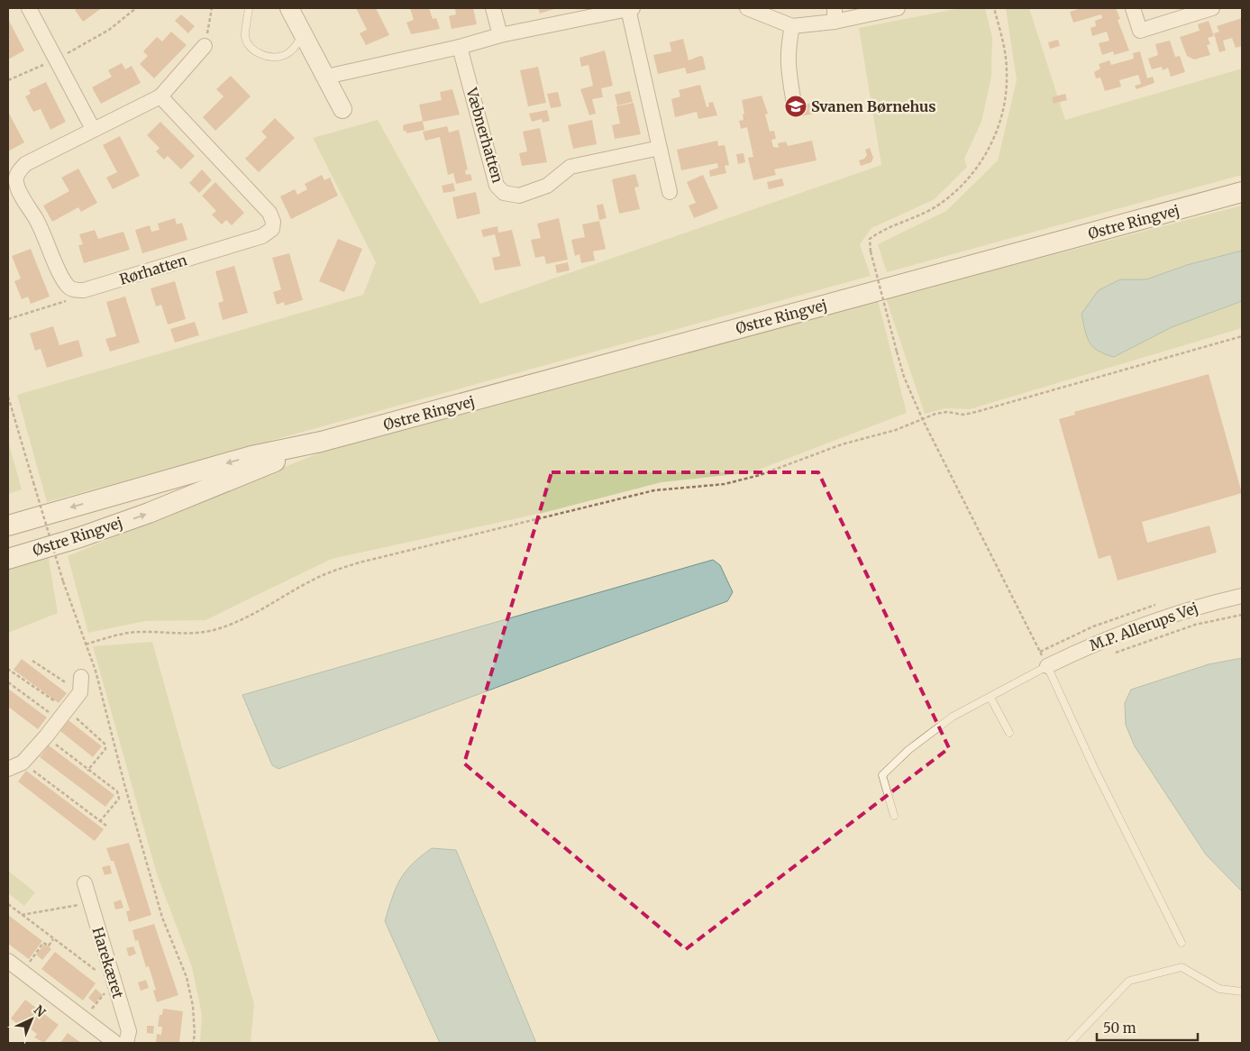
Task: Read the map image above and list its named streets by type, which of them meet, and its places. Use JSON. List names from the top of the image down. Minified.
{"streets":{"main road":["Østre Ringvej"],"street":["Væbnerhatten","Rørhatten","M.P. Allerups Vej","Harekæret"]},"places":{"school or university":["Svanen Børnehus"]},"scale_bar":"50 m","north":"top right"}
